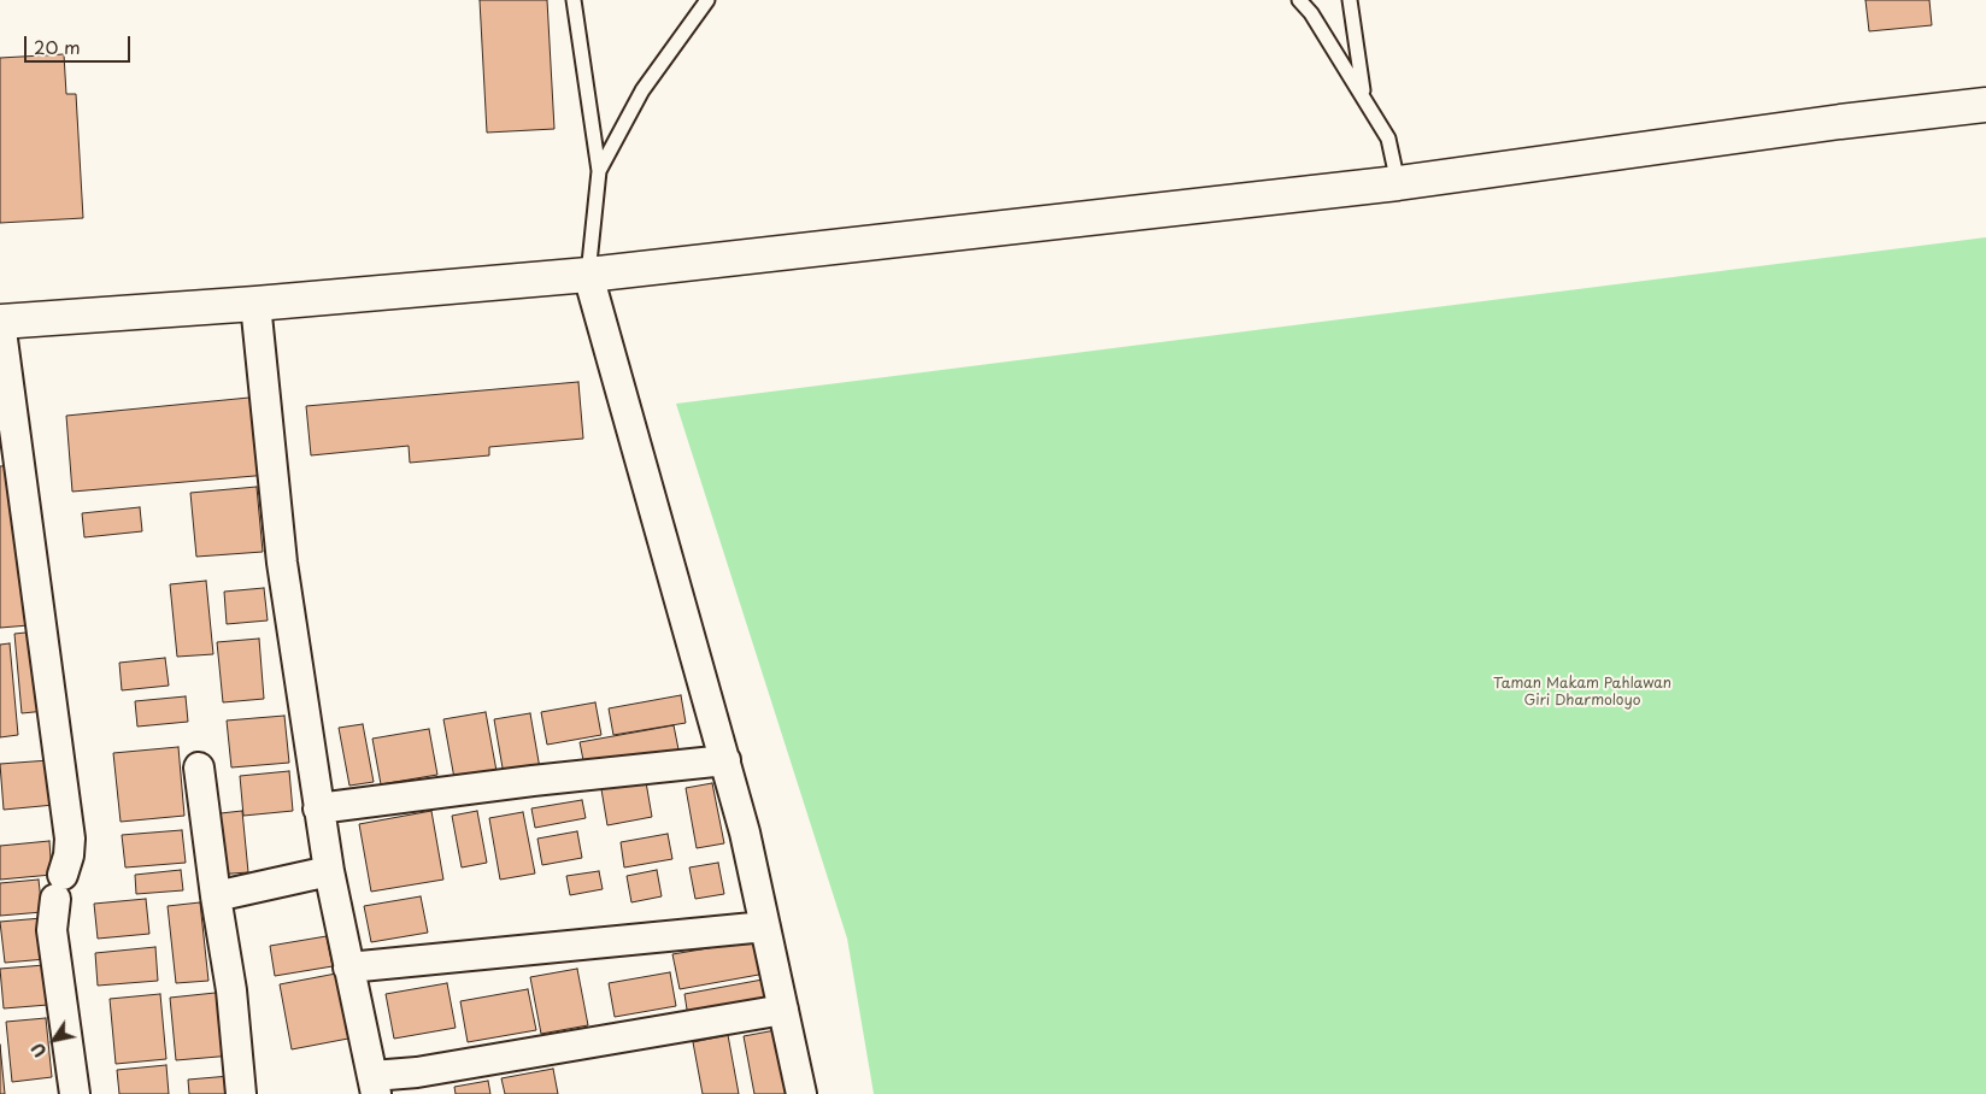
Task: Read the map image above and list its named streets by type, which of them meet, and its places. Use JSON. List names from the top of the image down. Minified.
{"parks":["Taman Makam Pahlawan Giri Dharmoloyo"],"scale_bar":"20 m","north":"bottom left"}
